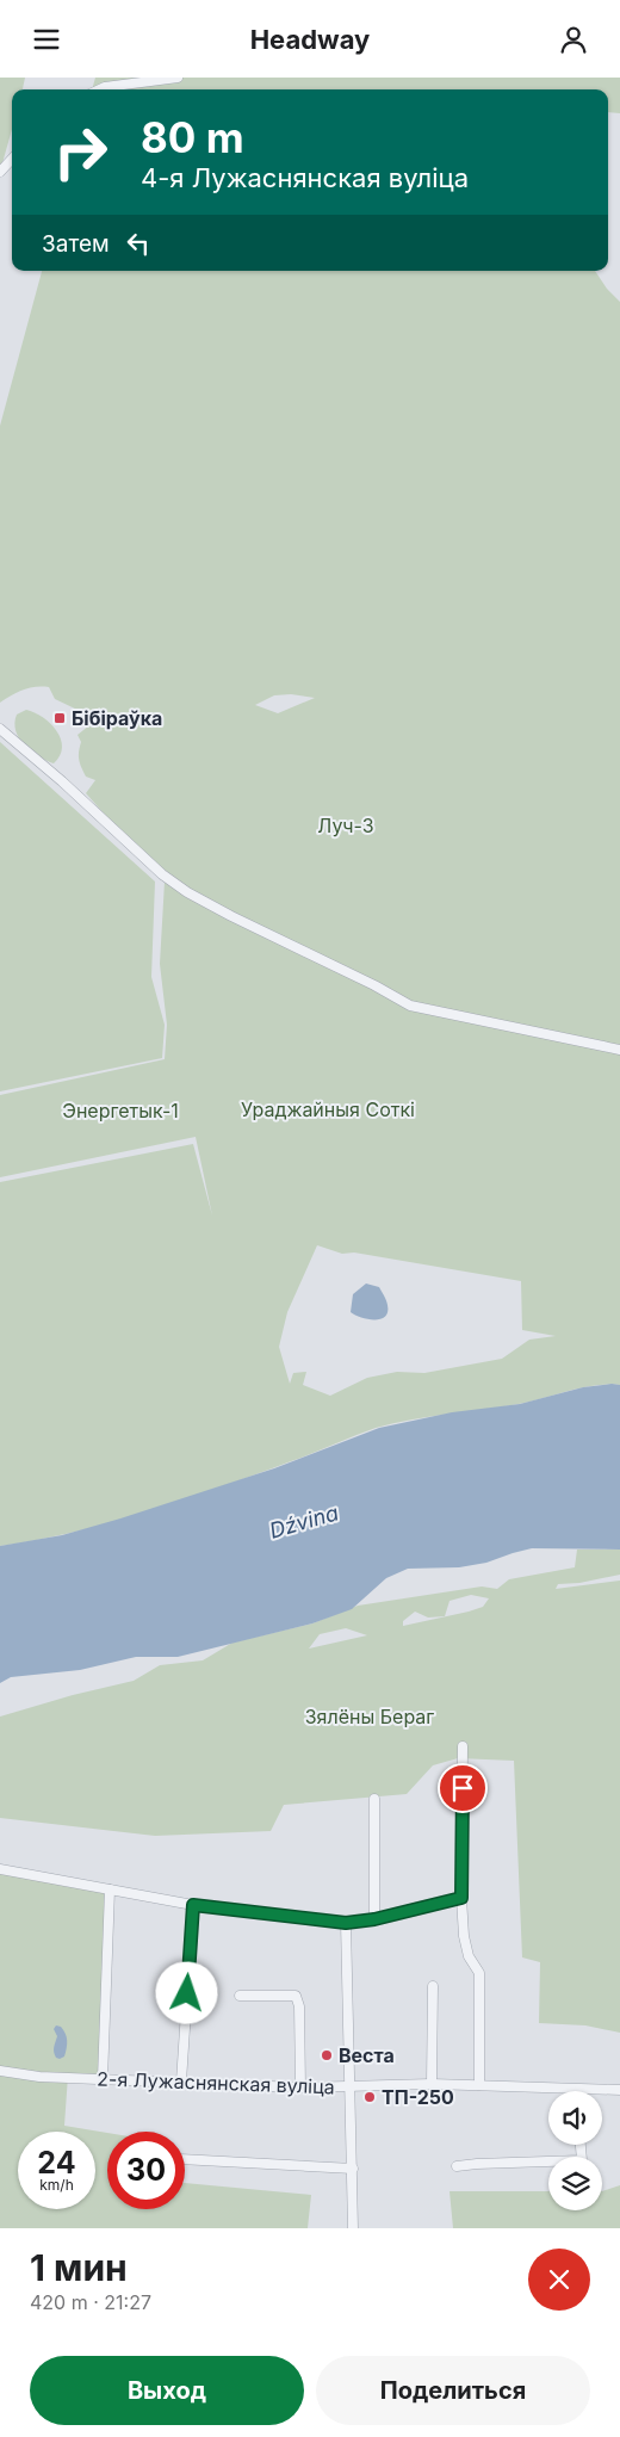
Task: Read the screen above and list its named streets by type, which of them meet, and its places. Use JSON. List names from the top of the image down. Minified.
{"streets":{"street":["2-я Лужаснянская вуліца"]},"water":["Dźvina"],"parks":["Луч-3","Ураджайныя Соткі","Энергетык-1","Зялёны Бераг"],"places":{"transit":["Бібіраўка"],"other":["Веста","ТП-250"]},"page":{"header":"Headway","turn":["80 m","4-я Лужаснянская вуліца"],"then":"Затем","speed":"24 km/h","limit":"30","heading":["1 мин","420 m · 21:27"],"buttons":["Выход","Поделиться"]}}
